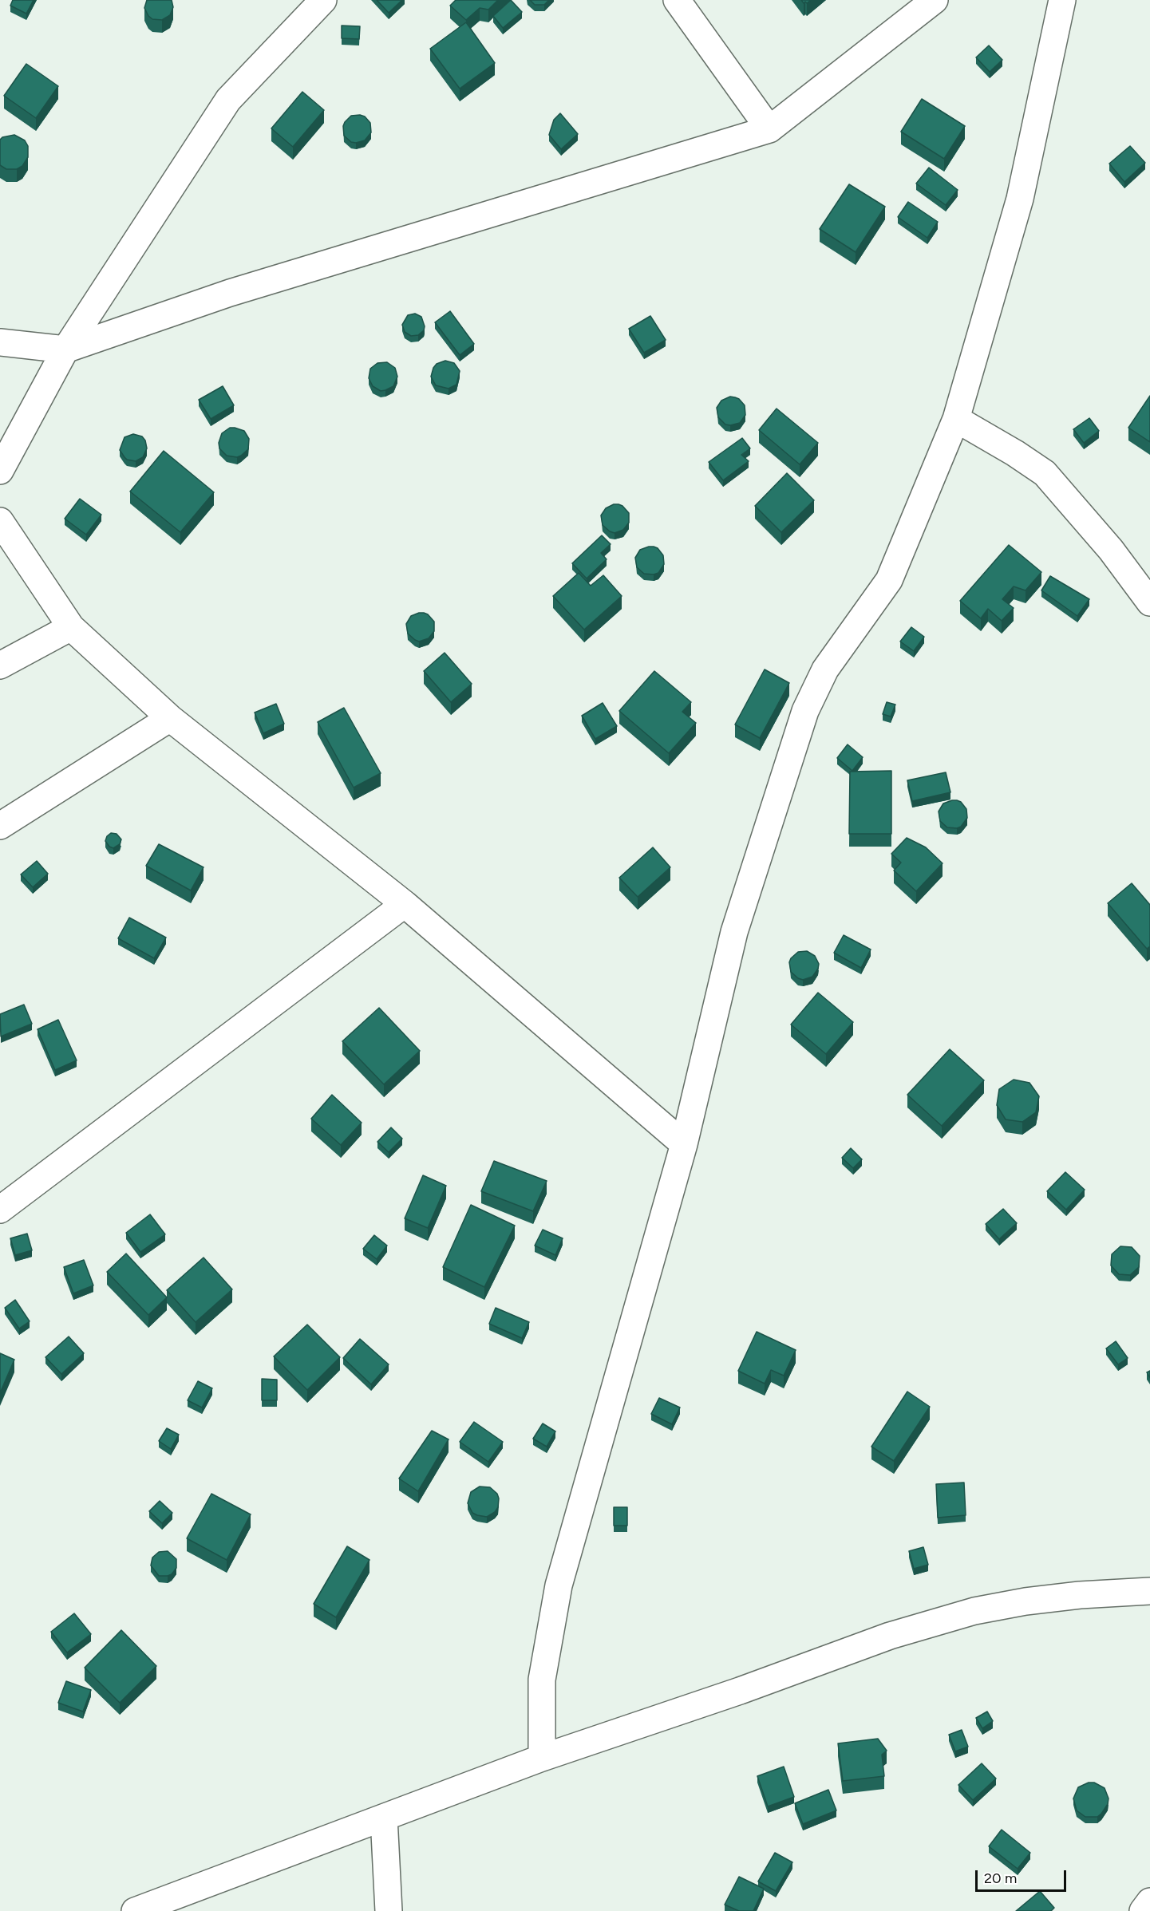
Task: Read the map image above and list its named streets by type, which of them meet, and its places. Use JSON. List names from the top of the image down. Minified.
{"scale_bar":"20 m"}
